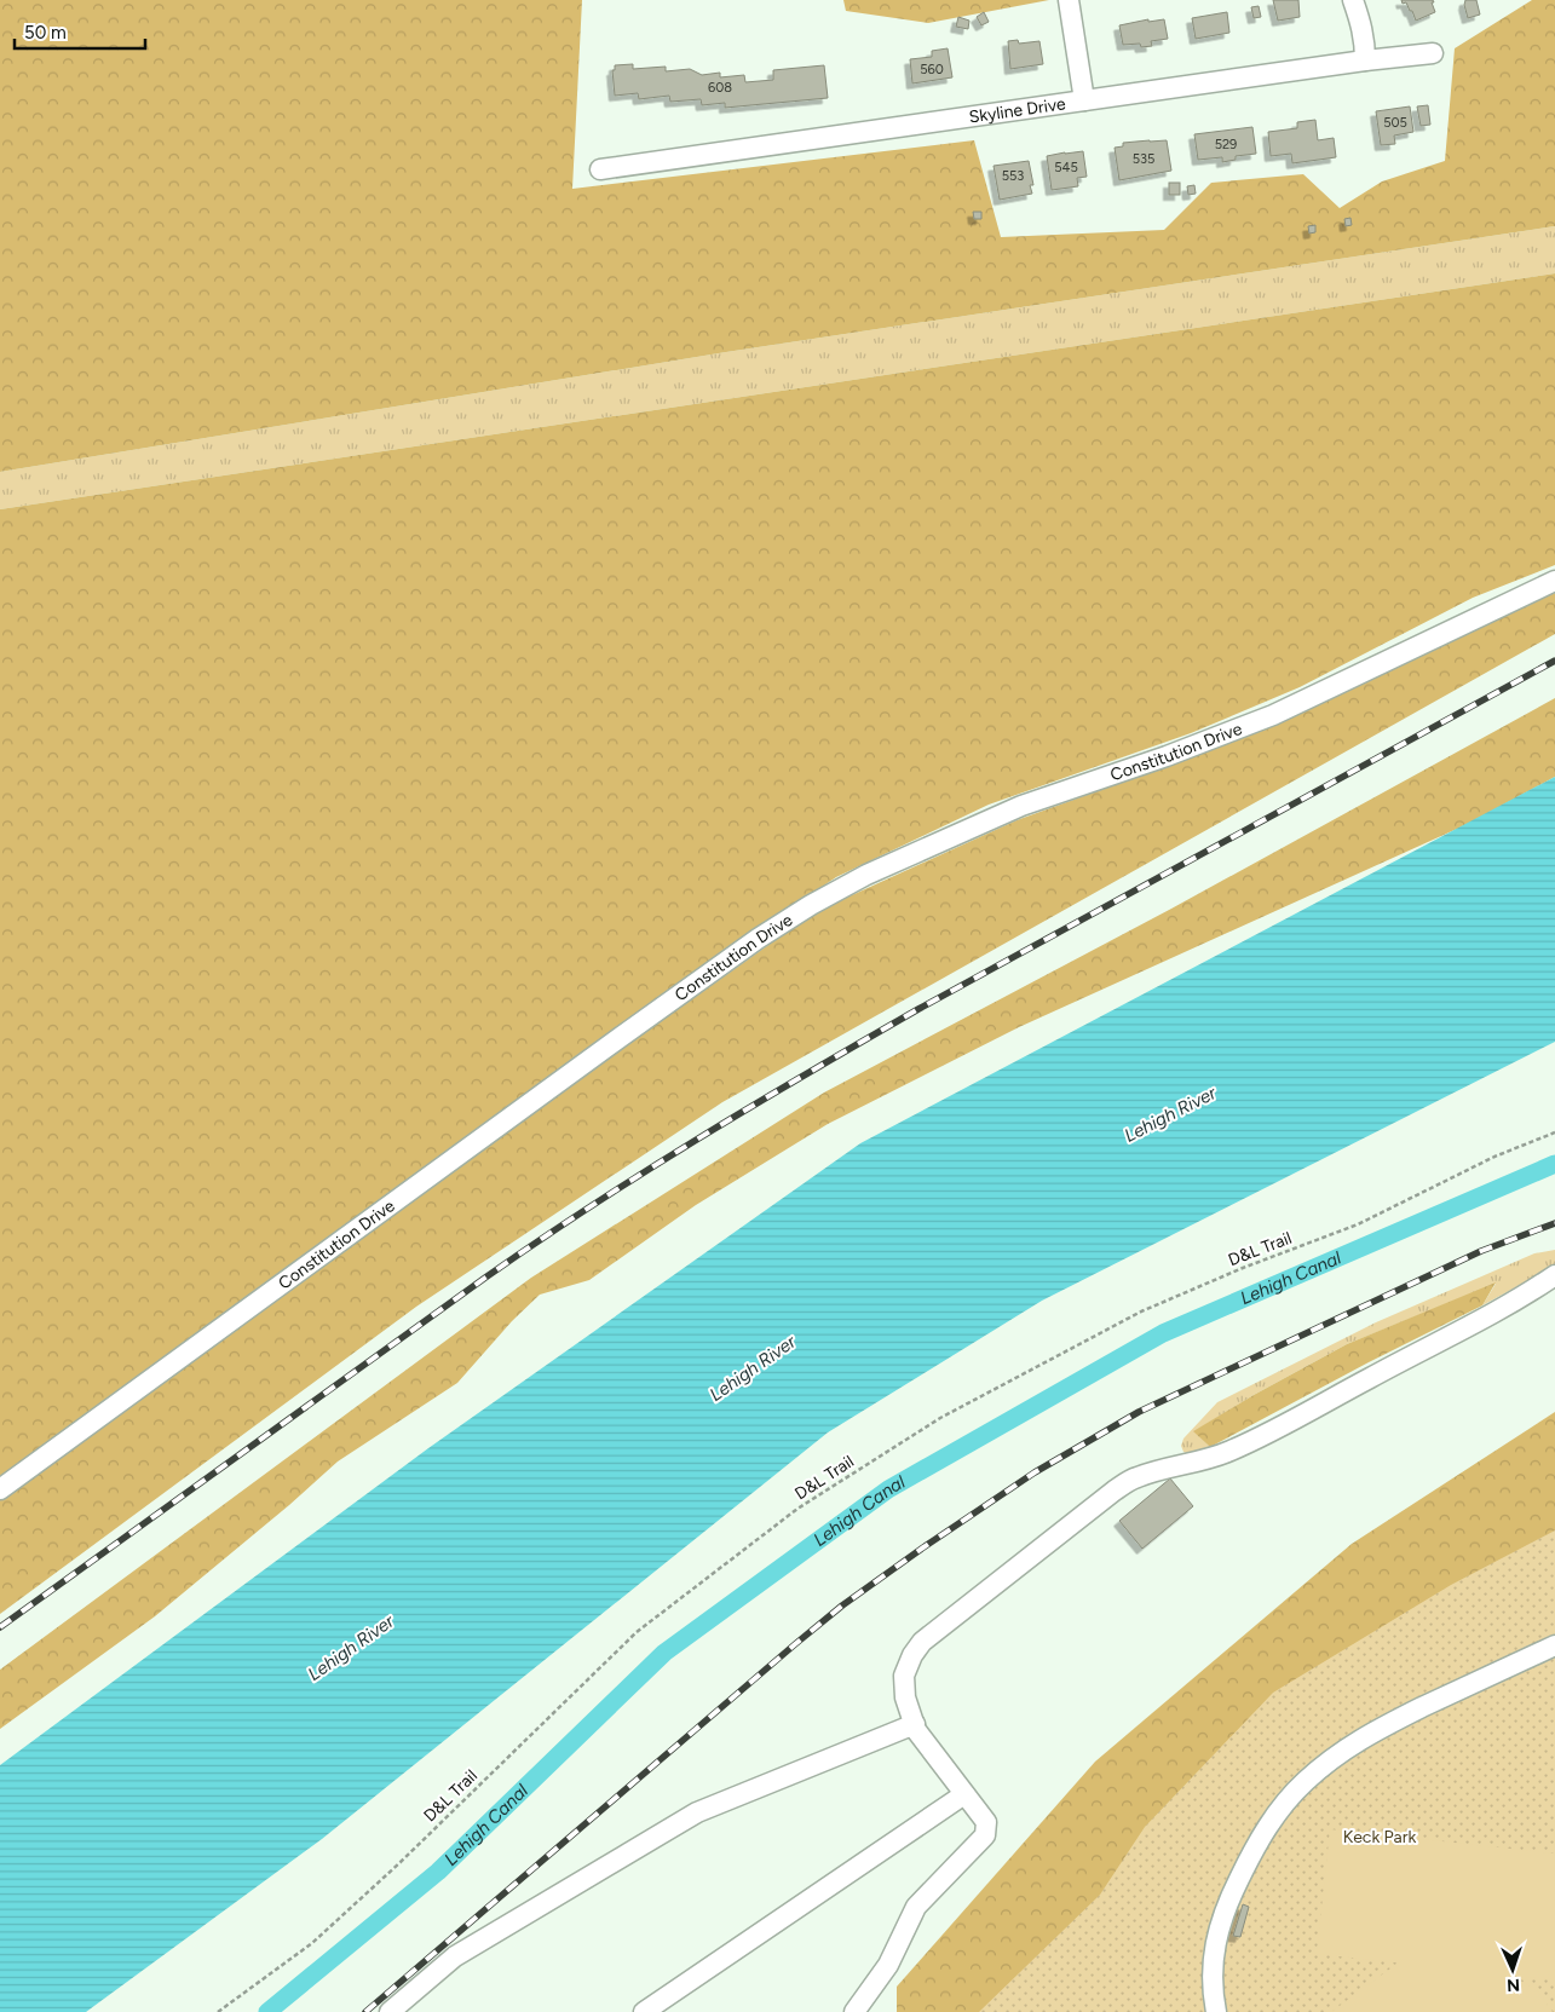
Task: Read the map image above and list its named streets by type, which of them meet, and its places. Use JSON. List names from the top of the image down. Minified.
{"streets":{"street":["Skyline Drive","Constitution Drive"],"path":["D&L Trail"]},"water":["Lehigh River","Lehigh Canal"],"parks":["Keck Park"],"house_numbers":["560","608","505","529","535","545","553"],"scale_bar":"50 m","north":"bottom"}
